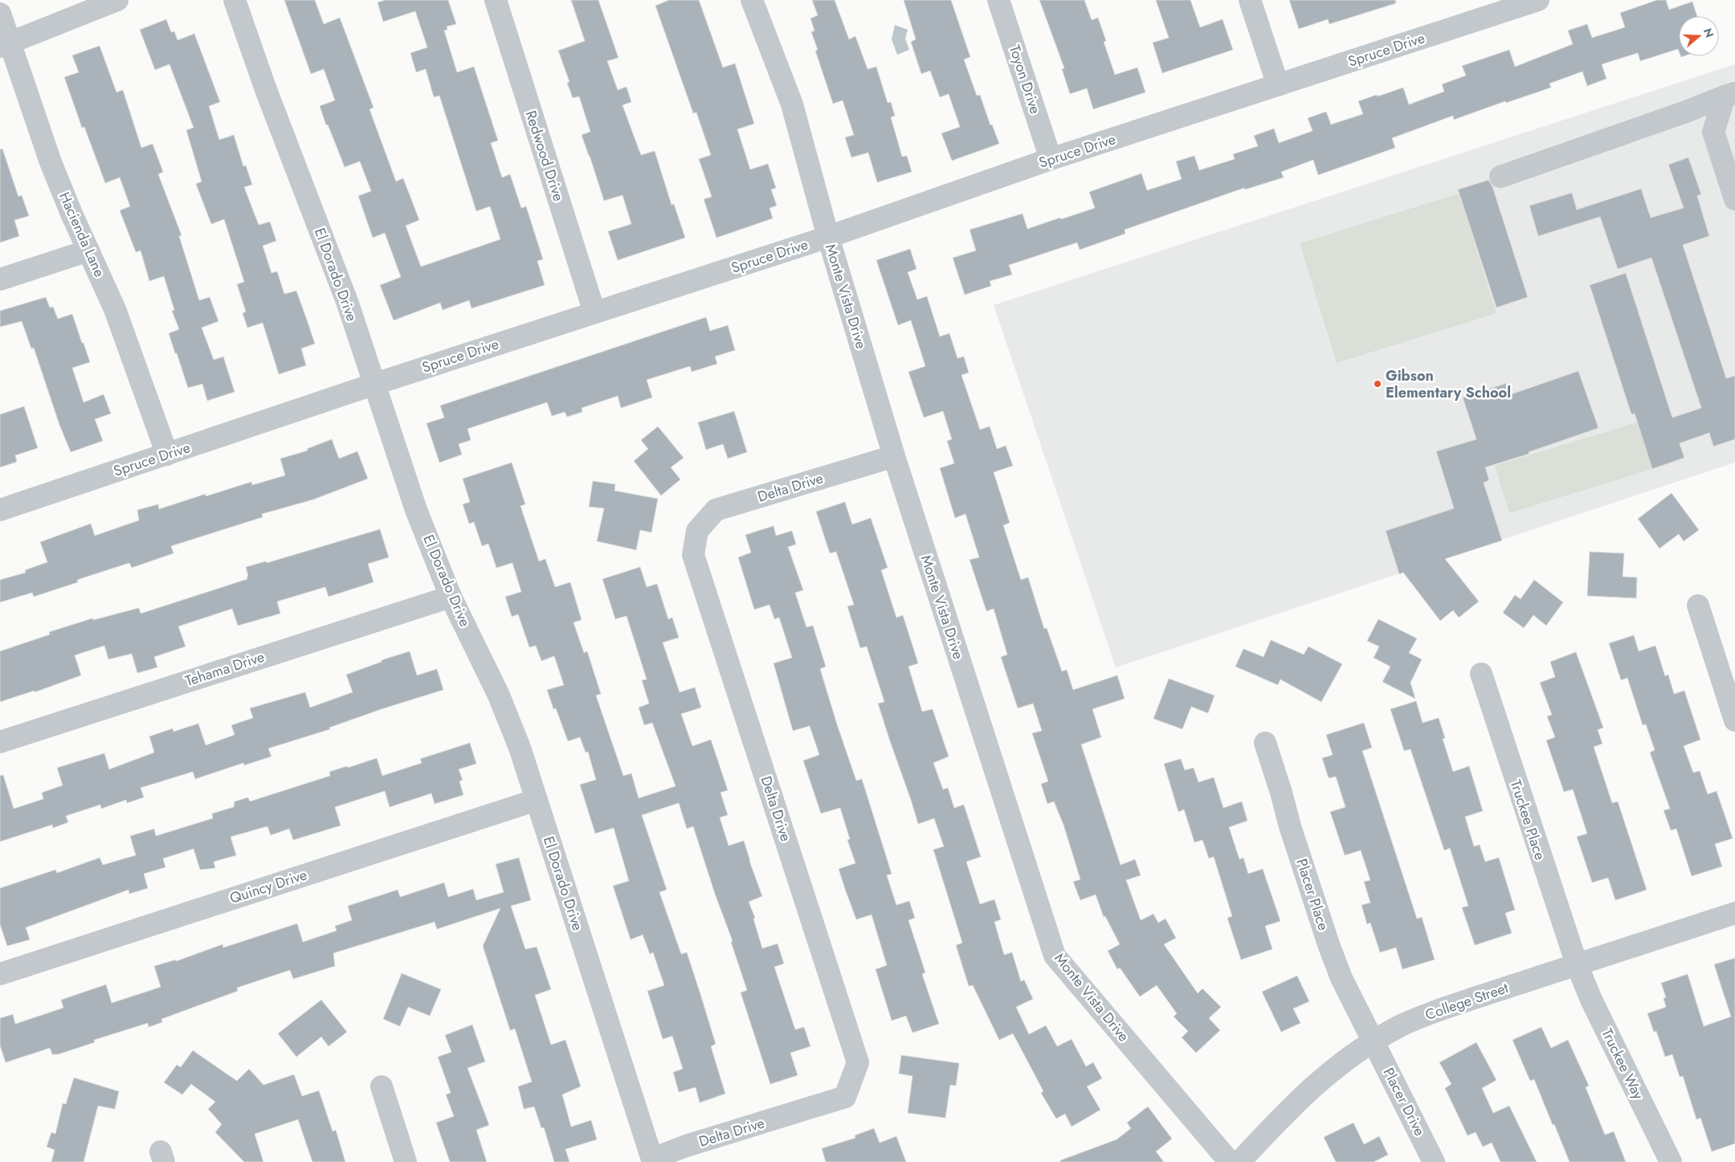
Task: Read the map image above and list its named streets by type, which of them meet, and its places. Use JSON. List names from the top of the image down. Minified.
{"streets":{"street":["Spruce Drive","Toyon Drive","Redwood Drive","Hacienda Lane","El Dorado Drive","Monte Vista Drive","Delta Drive","Tehama Drive","Truckee Place","Quincy Drive","Placer Place","College Street","Truckee Way","Placer Drive"]},"crossings":[["Spruce Drive","Toyon Drive"],["Spruce Drive","Redwood Drive"],["Spruce Drive","Hacienda Lane"],["Spruce Drive","El Dorado Drive"],["Spruce Drive","Monte Vista Drive"],["El Dorado Drive","Delta Drive"],["El Dorado Drive","Tehama Drive"],["El Dorado Drive","Quincy Drive"],["Monte Vista Drive","Delta Drive"],["Truckee Place","College Street"],["Truckee Place","Truckee Way"],["Placer Place","College Street"],["Placer Place","Placer Drive"],["College Street","Truckee Way"],["College Street","Placer Drive"]],"places":["Gibson Elementary School"],"north":"right"}
